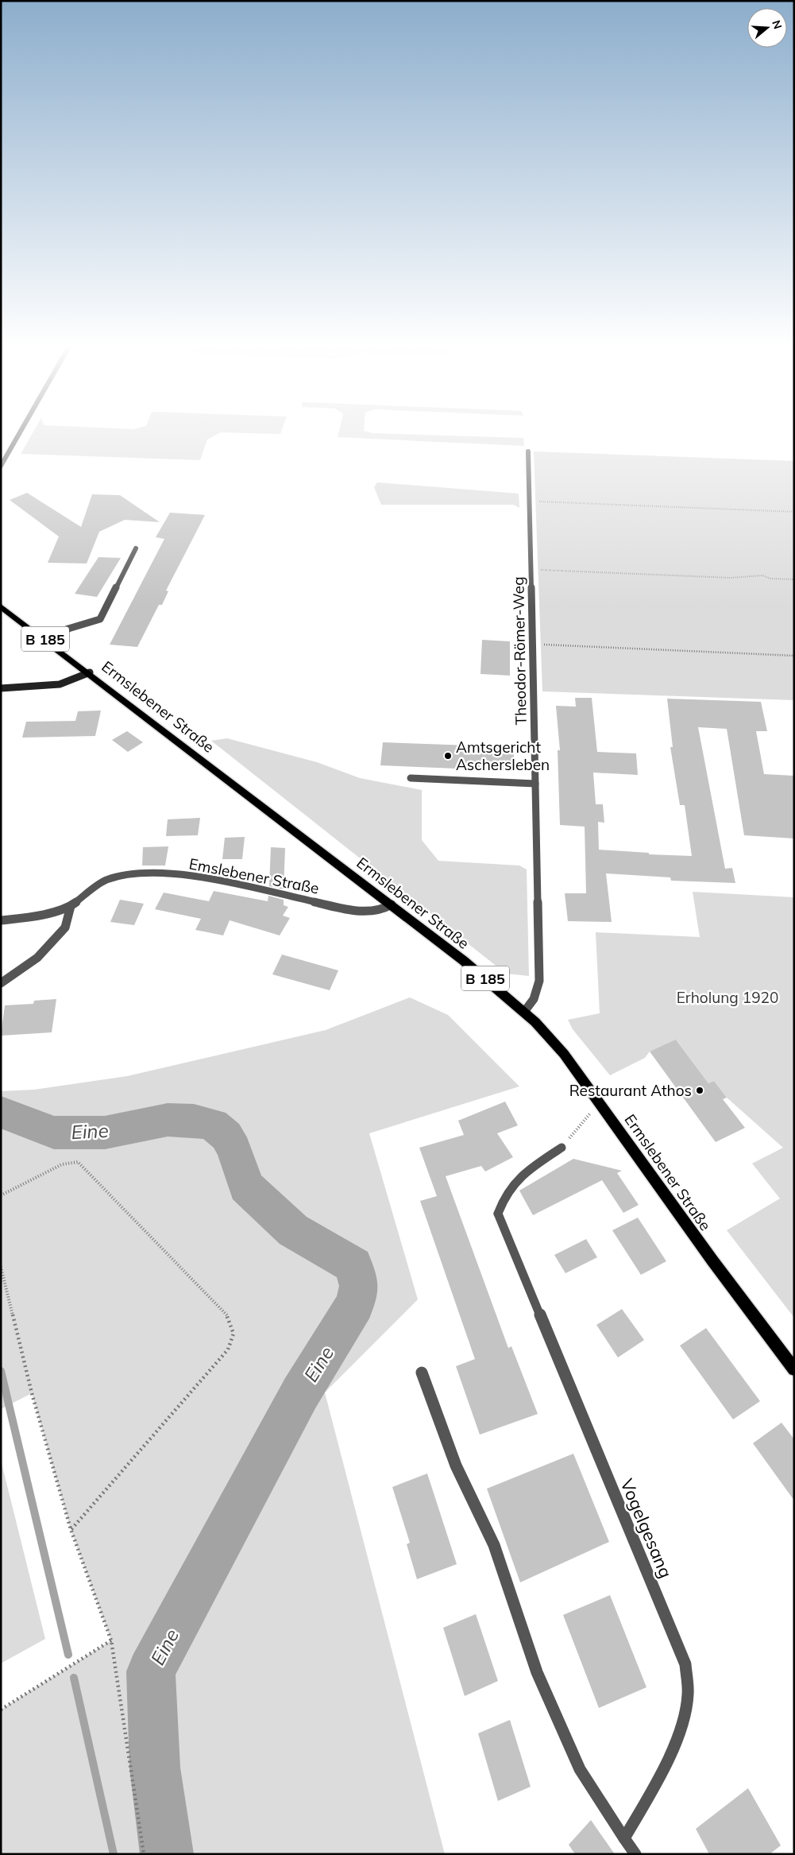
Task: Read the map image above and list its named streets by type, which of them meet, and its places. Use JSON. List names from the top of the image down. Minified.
{"streets":{"main road":["B 185","Ermslebener Straße"],"street":["Theodor-Römer-Weg","Emslebener Straße","Vogelgesang"]},"crossings":[["Theodor-Römer-Weg","Ermslebener Straße"],["Ermslebener Straße","Emslebener Straße"]],"water":["Eine"],"parks":["Erholung 1920"],"places":["Amtsgericht Aschersleben","Restaurant Athos"],"north":"right"}
